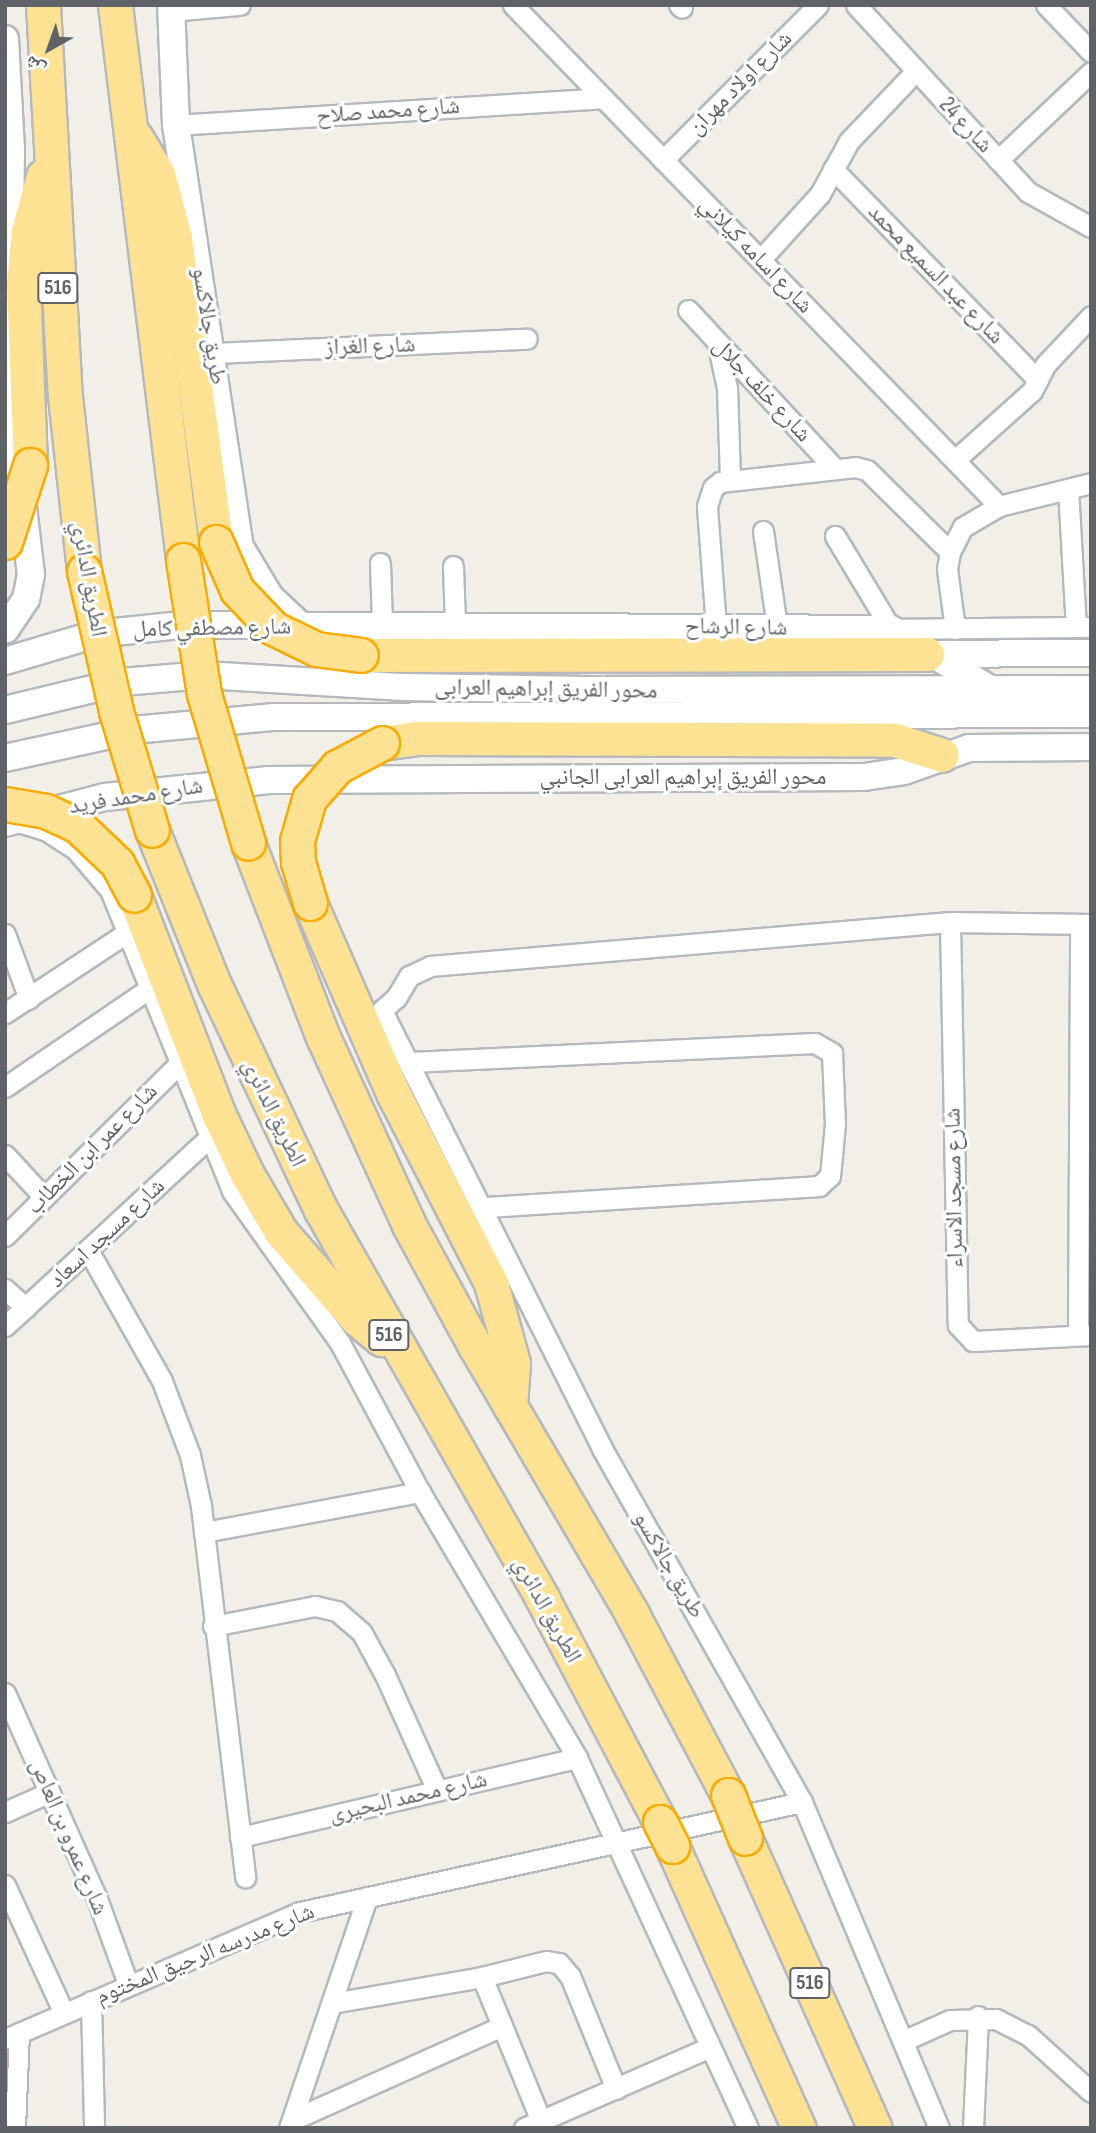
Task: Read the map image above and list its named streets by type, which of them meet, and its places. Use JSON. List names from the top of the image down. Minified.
{"streets":{"highway":["516","الطريق الدائري"],"street":["شارع اولاد مهران","شارع محمد صلاح","شارع 24","شارع اسامه كيلاني","شارع عبد السميع محمد","طريق جالاكسو","شارع الغراز","شارع خلف جلال","شارع الرشاح","شارع مصطفي كامل","محور الفريق إبراهيم العرابى","محور الفريق إبراهيم العرابى الجانبي","شارع محمد فريد","شارع عمر ابن الخطاب","شارع مسجد الاسراء","شارع مسجد اسعاد","شارع محمد البحيرى","شارع عمرو بن العاص","شارع مدرسه الرحيق المختوم"]},"crossings":[["شارع اولاد مهران","شارع اسامه كيلاني"],["شارع محمد صلاح","شارع اسامه كيلاني"],["شارع محمد صلاح","طريق جالاكسو"],["طريق جالاكسو","شارع الغراز"],["طريق جالاكسو","شارع مصطفي كامل"],["طريق جالاكسو","شارع مسجد الاسراء"],["طريق جالاكسو","شارع مدرسه الرحيق المختوم"],["شارع الرشاح","شارع مصطفي كامل"],["محور الفريق إبراهيم العرابى الجانبي","شارع محمد فريد"],["شارع عمرو بن العاص","شارع مدرسه الرحيق المختوم"]],"north":"bottom left"}
